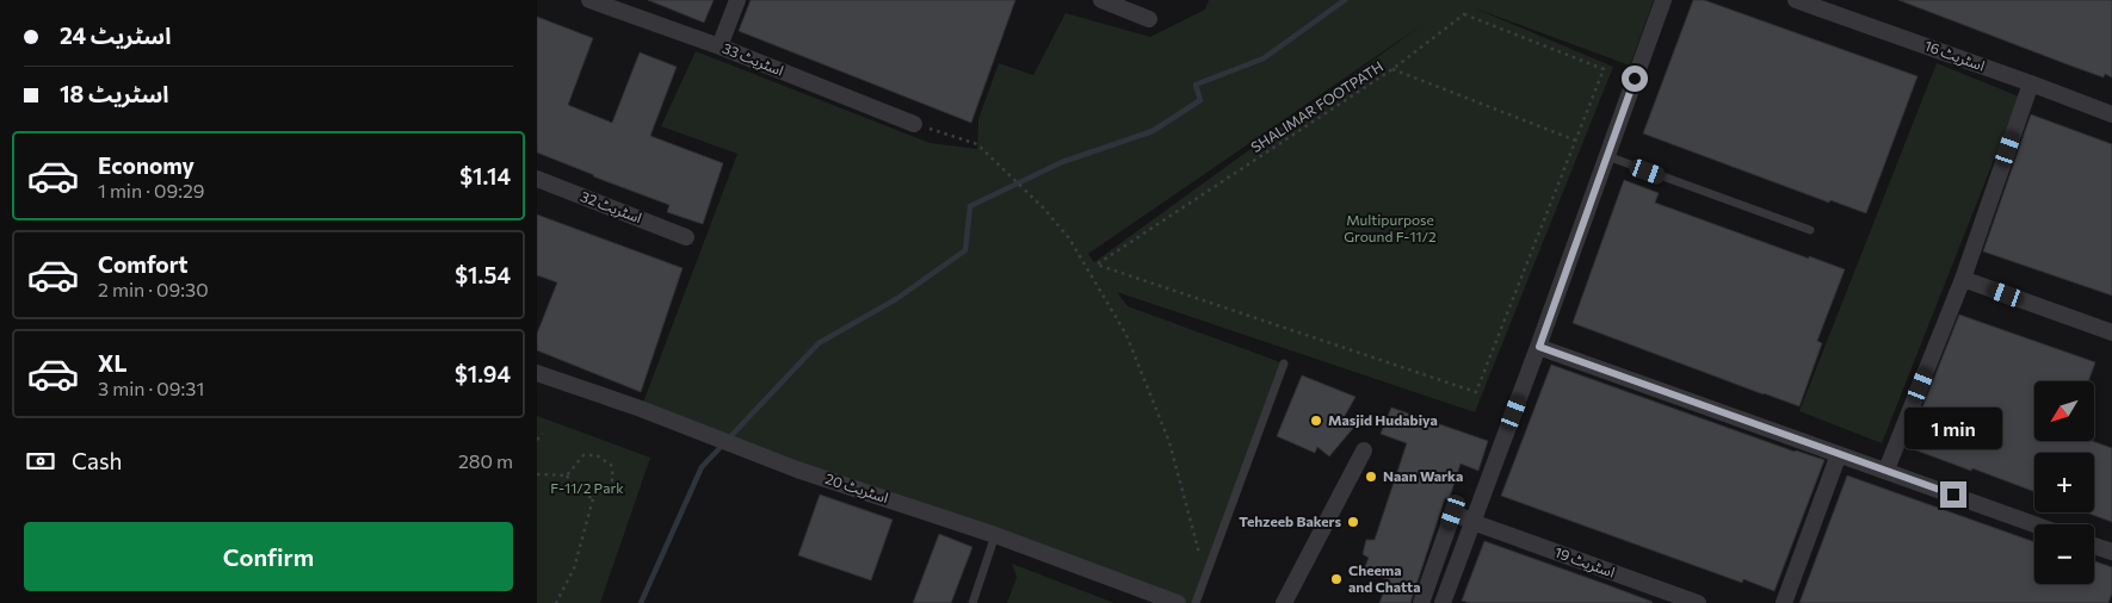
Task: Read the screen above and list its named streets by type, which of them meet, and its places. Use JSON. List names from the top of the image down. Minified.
{"streets":{"street":["اسٹریٹ 16","اسٹریٹ 33","اسٹریٹ 32","اسٹریٹ 20","اسٹریٹ 19"],"path":["SHALIMAR FOOTPATH"]},"parks":["Multipurpose Ground F-11/2","F-11/2 Park"],"places":["Masjid Hudabiya","Naan Warka","Tehzeeb Bakers","Cheema and Chatta"],"north":"bottom left","page":{"banner":["اسٹریٹ 24","اسٹریٹ 18"],"list":[{"name":"Economy","note":"1 min · 09:29","value":"$1.14"},{"name":"Comfort","note":"2 min · 09:30","value":"$1.54"},{"name":"XL","note":"3 min · 09:31","value":"$1.94"}],"map_buttons":["+","−"],"bubble":"1 min","pay":["Cash","280 m"],"buttons":"Confirm"}}
